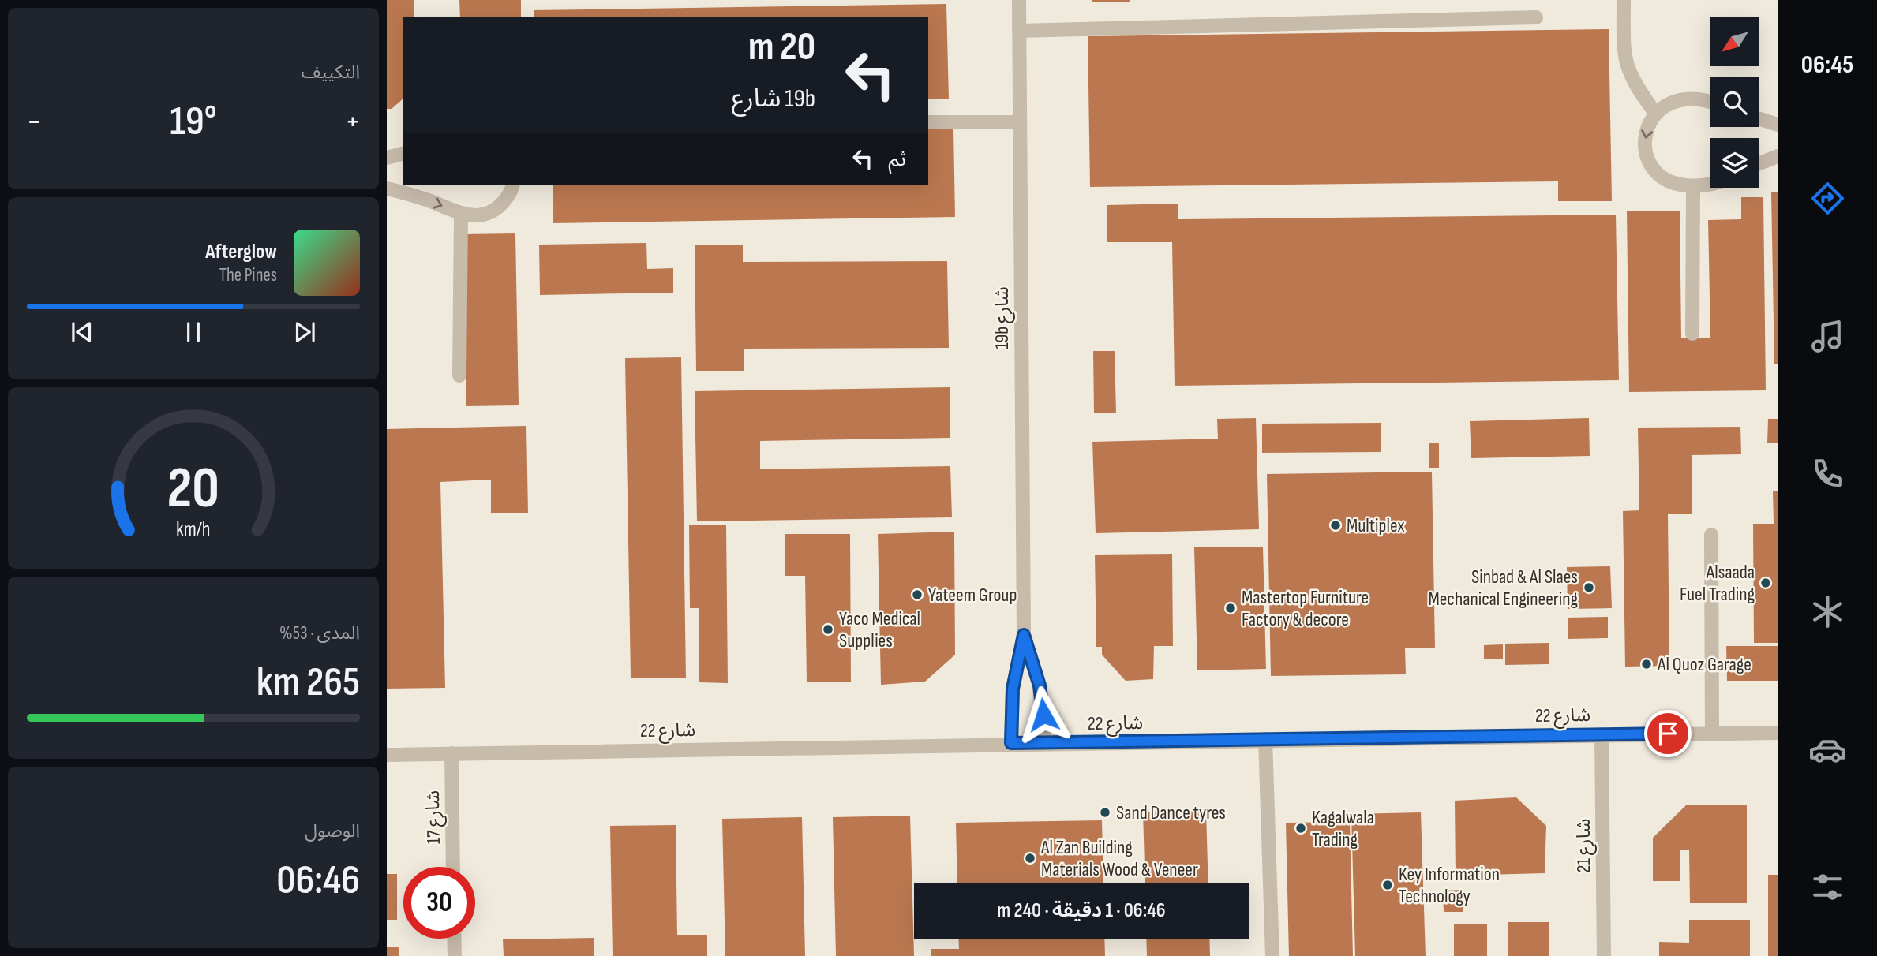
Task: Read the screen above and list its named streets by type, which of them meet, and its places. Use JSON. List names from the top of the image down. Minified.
{"streets":{"street":["19b شارع","شارع 22","شارع 17","شارع 21"]},"crossings":[["19b شارع","شارع 22"],["شارع 22","شارع 17"],["شارع 22","شارع 21"]],"places":["Multiplex","Alsaada Fuel Trading","Sinbad & Al Slaes Mechanical Engineering","Yateem Group","Mastertop Furniture Factory & decore","Yaco Medical Supplies","Al Quoz Garage","Sand Dance tyres","Kagalwala Trading","Al Zan Building Materials Wood & Veneer","Key Information Technology"],"north":"bottom left","page":{"tabs":"06:45","tile":["التكييف",["المدى · 53%","265 km"],["الوصول","06:46"]],"turn":["20 m","19b شارع"],"heat":["−","19°","+"],"then":"ثم","song":["Afterglow","The Pines"],"limit":"30","trip":"06:46 · 1 دقيقة · 240 m","gauge":["20","km/h"]}}
